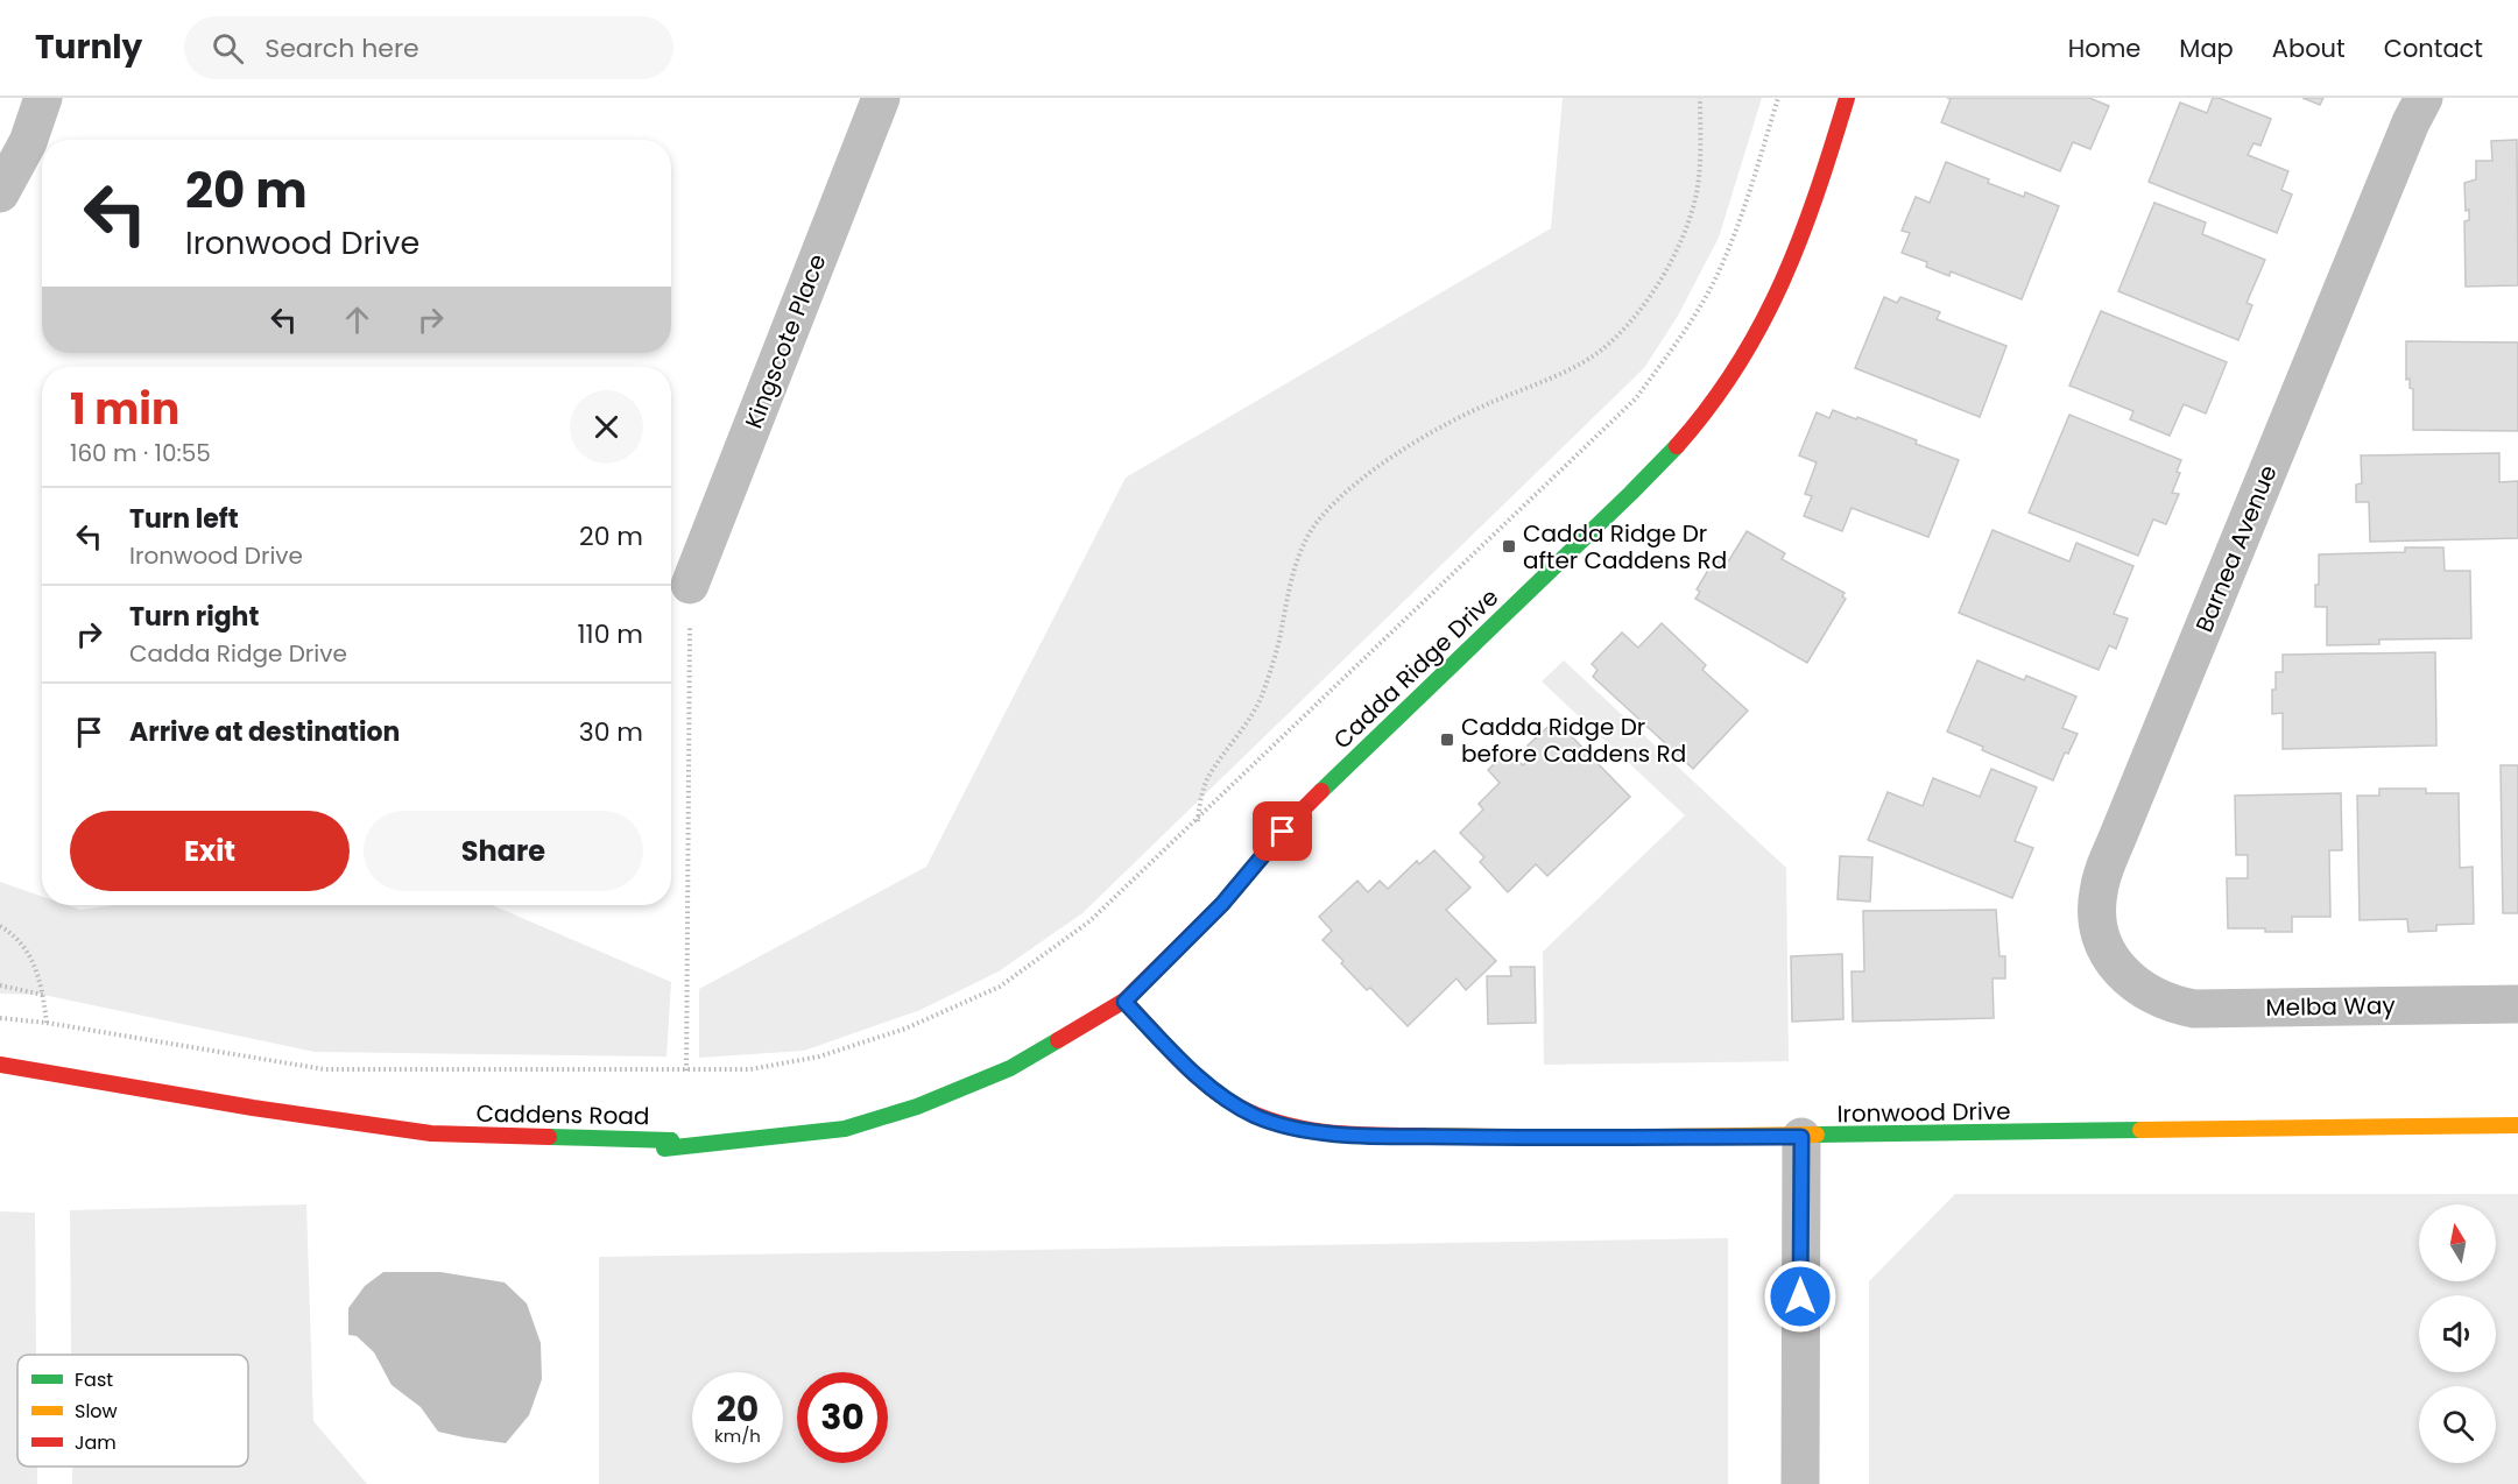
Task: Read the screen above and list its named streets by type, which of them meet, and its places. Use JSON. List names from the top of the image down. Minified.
{"streets":{"street":["Kingscote Place","Barnea Avenue","Cadda Ridge Drive","Melba Way","Ironwood Drive","Caddens Road"]},"crossings":[["Barnea Avenue","Melba Way"],["Cadda Ridge Drive","Ironwood Drive"],["Cadda Ridge Drive","Caddens Road"],["Ironwood Drive","Caddens Road"]],"places":{"transit":["Cadda Ridge Dr after Caddens Rd","Cadda Ridge Dr before Caddens Rd"]},"legend":["Fast","Slow","Jam"],"north":"top","page":{"header":"Turnly","search":"Search here","nav":["Home","Map","About","Contact"],"turn":["20 m","Ironwood Drive"],"heading":["1 min","160 m · 10:55"],"list":[{"name":"Turn left","note":"Ironwood Drive","value":"20 m"},{"name":"Turn right","note":"Cadda Ridge Drive","value":"110 m"},{"name":"Arrive at destination","value":"30 m"}],"buttons":["Exit","Share"],"speed":"20 km/h","limit":"30"}}
